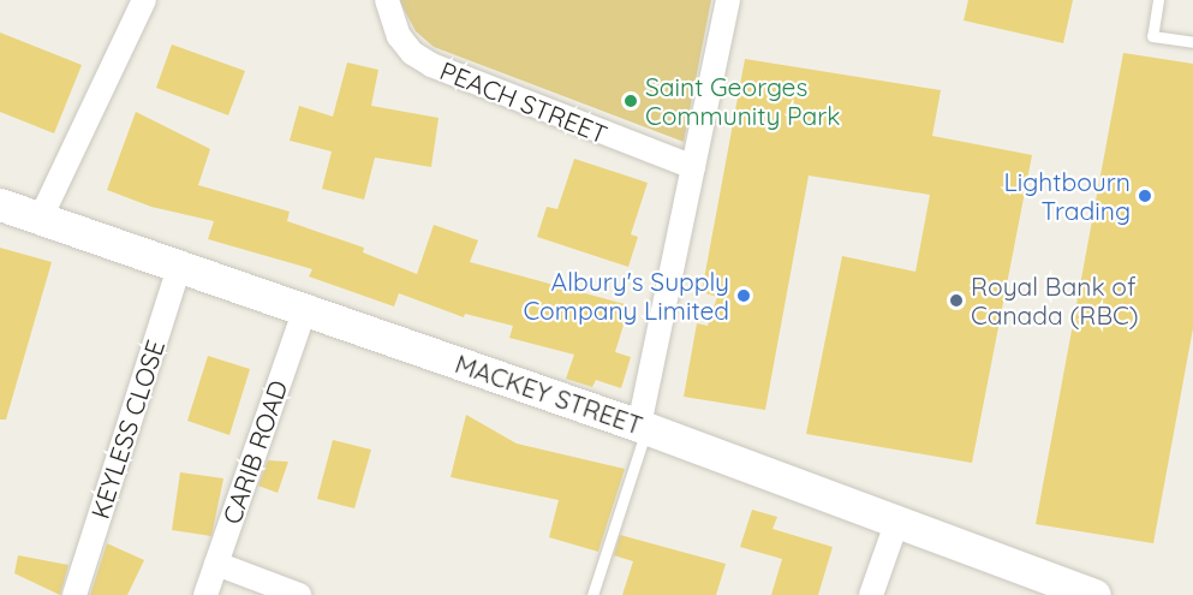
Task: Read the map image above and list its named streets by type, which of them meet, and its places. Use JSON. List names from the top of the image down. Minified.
{"streets":{"main road":["MACKEY STREET"],"street":["PEACH STREET","KEYLESS CLOSE","CARIB ROAD"]},"crossings":[["MACKEY STREET","KEYLESS CLOSE"],["MACKEY STREET","CARIB ROAD"]],"places":["Saint Georges Community Park","Lightbourn Trading","Albury's Supply Company Limited","Royal Bank of Canada (RBC)"]}
